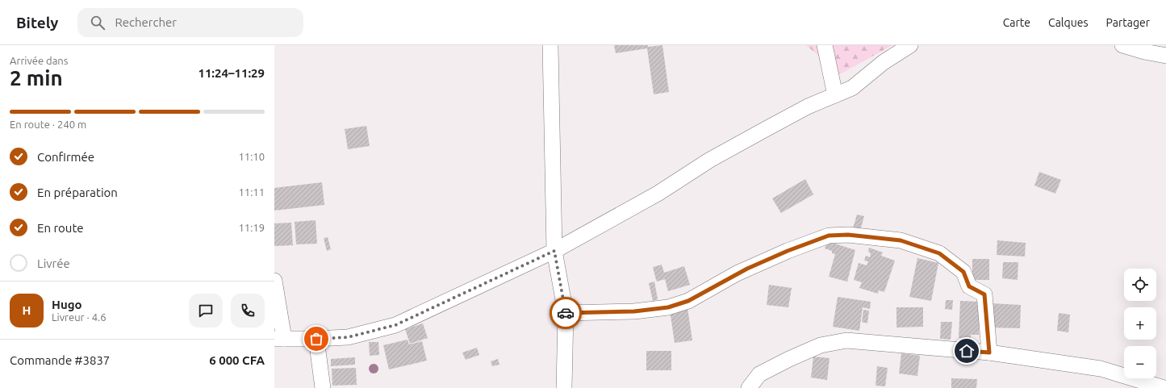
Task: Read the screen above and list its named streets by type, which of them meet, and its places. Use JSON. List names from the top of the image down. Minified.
{"page":{"header":"Bitely","search":"Rechercher","nav":["Carte","Calques","Partager"],"heading":["2 min","Arrivée dans","11:24–11:29"],"panel":["Hugo","Livreur · 4.6","Commande #3837","6 000 CFA"],"bar":"En route · 240 m","list":[["Confirmée","11:10"],["En préparation","11:11"],["En route","11:19"],"Livrée"],"map_buttons":["+","−"],"round":"H"}}
